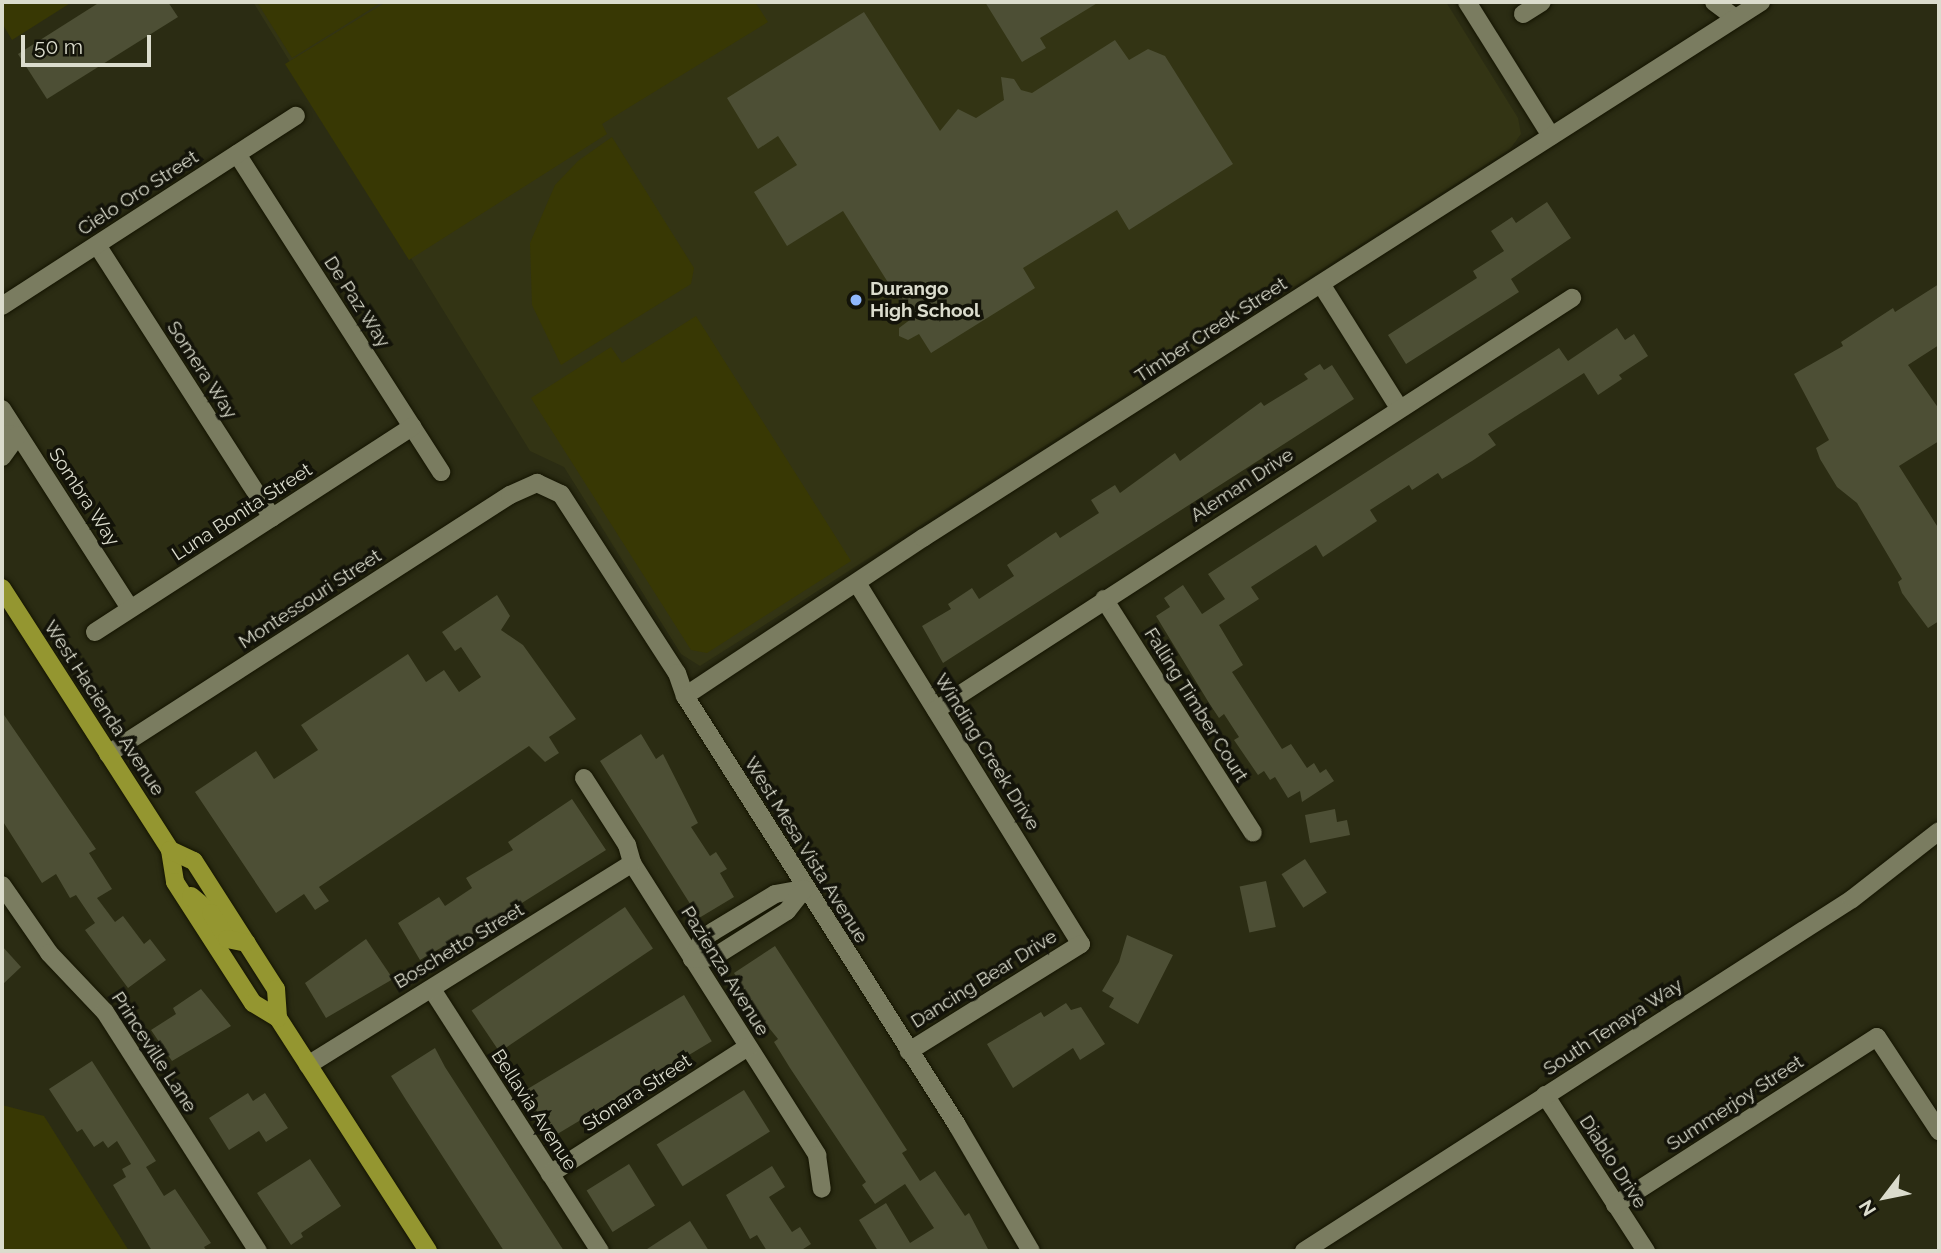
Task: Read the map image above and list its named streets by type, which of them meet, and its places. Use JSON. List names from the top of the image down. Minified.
{"streets":{"main road":["West Hacienda Avenue"],"street":["Cielo Oro Street","De Paz Way","Timber Creek Street","Somera Way","Aleman Drive","Sombra Way","Luna Bonita Street","Montessouri Street","Falling Timber Court","Winding Creek Drive","West Mesa Vista Avenue","Boschetto Street","Pazienza Avenue","Dancing Bear Drive","South Tenaya Way","Princeville Lane","Stonara Street","Summerjoy Street","Bellavia Avenue","Diablo Drive"]},"crossings":[["Cielo Oro Street","De Paz Way"],["Cielo Oro Street","Somera Way"],["De Paz Way","Luna Bonita Street"],["Timber Creek Street","Winding Creek Drive"],["Timber Creek Street","West Mesa Vista Avenue"],["Somera Way","Luna Bonita Street"],["Aleman Drive","Falling Timber Court"],["Aleman Drive","Winding Creek Drive"],["Sombra Way","Luna Bonita Street"],["Montessouri Street","West Hacienda Avenue"],["Montessouri Street","West Mesa Vista Avenue"],["West Hacienda Avenue","Boschetto Street"],["Winding Creek Drive","Dancing Bear Drive"],["West Mesa Vista Avenue","Dancing Bear Drive"],["Boschetto Street","Pazienza Avenue"],["Boschetto Street","Bellavia Avenue"],["Pazienza Avenue","Stonara Street"],["South Tenaya Way","Diablo Drive"],["Stonara Street","Bellavia Avenue"],["Summerjoy Street","Diablo Drive"]],"places":["Durango High School"],"scale_bar":"50 m","north":"bottom left"}
